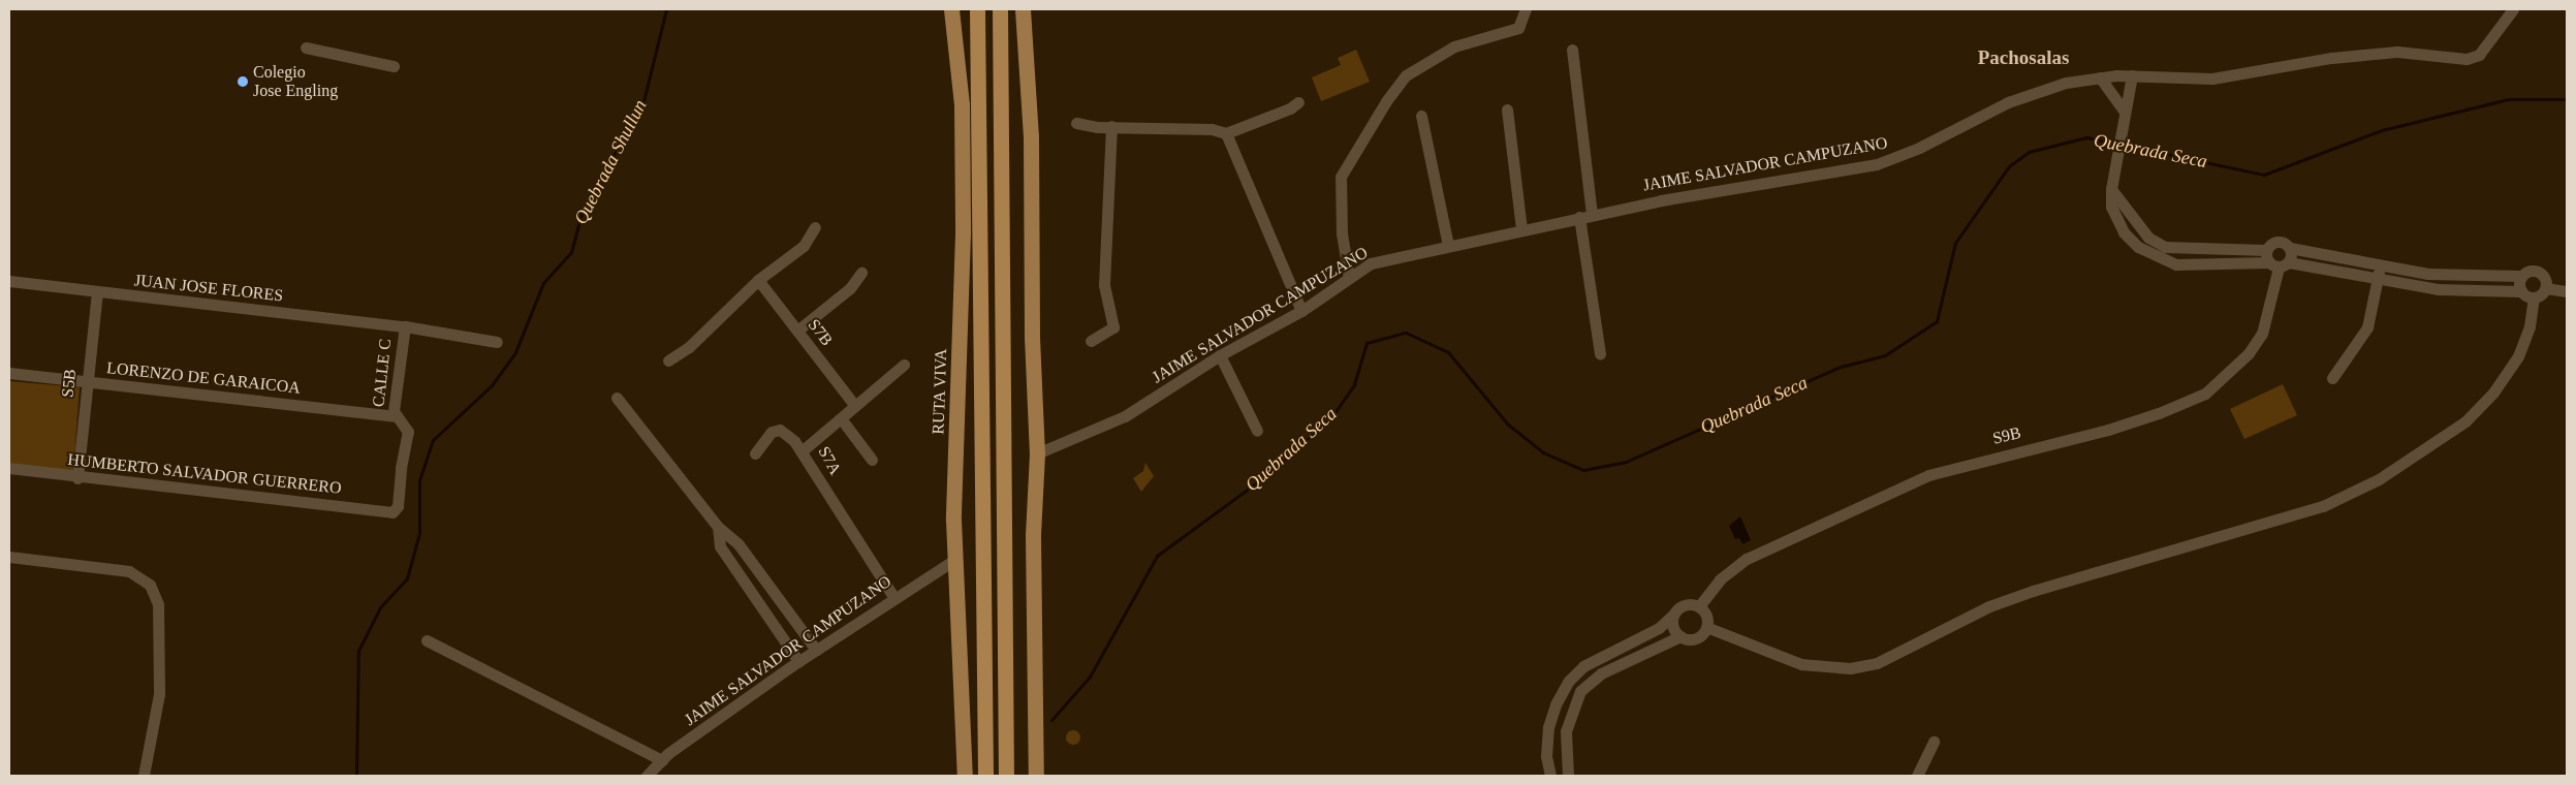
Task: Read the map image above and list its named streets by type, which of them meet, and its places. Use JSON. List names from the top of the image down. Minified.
{"streets":{"main road":["RUTA VIVA"],"street":["JAIME SALVADOR CAMPUZANO","JUAN JOSE FLORES","S7B","CALLE C","LORENZO DE GARAICOA","S5B","S9B","S7A","HUMBERTO SALVADOR GUERRERO"]},"crossings":[["JAIME SALVADOR CAMPUZANO","RUTA VIVA"],["JAIME SALVADOR CAMPUZANO","S7A"],["JUAN JOSE FLORES","CALLE C"],["JUAN JOSE FLORES","S5B"],["S7B","S7A"],["CALLE C","LORENZO DE GARAICOA"],["CALLE C","HUMBERTO SALVADOR GUERRERO"],["LORENZO DE GARAICOA","S5B"],["S5B","HUMBERTO SALVADOR GUERRERO"]],"districts":["Pachosalas"],"water":["Quebrada Seca","Quebrada Shullun"],"places":["Colegio Jose Engling"]}
